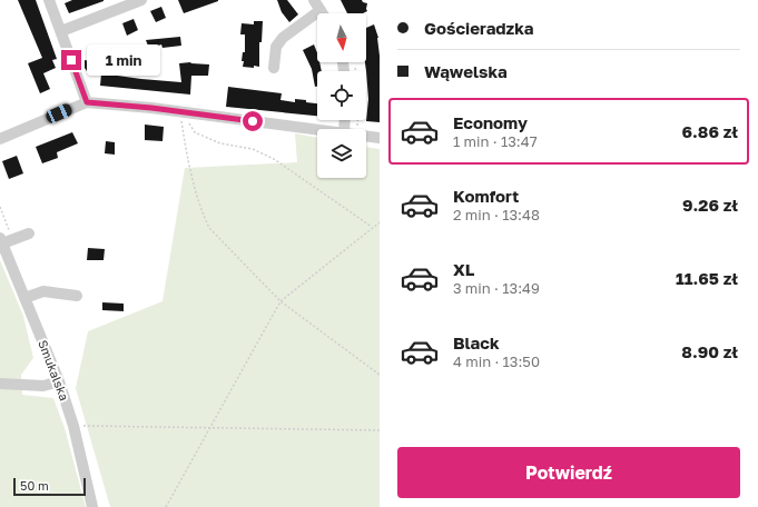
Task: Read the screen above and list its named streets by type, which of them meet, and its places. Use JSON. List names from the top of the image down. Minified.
{"streets":{"street":["Smukalska"]},"scale_bar":"50 m","north":"bottom","page":{"banner":["Gościeradzka","Wąwelska"],"bubble":"1 min","list":[{"name":"Economy","note":"1 min · 13:47","value":"6.86 zł"},{"name":"Komfort","note":"2 min · 13:48","value":"9.26 zł"},{"name":"XL","note":"3 min · 13:49","value":"11.65 zł"},{"name":"Black","note":"4 min · 13:50","value":"8.90 zł"}],"buttons":"Potwierdź","scale":"50 m"}}
